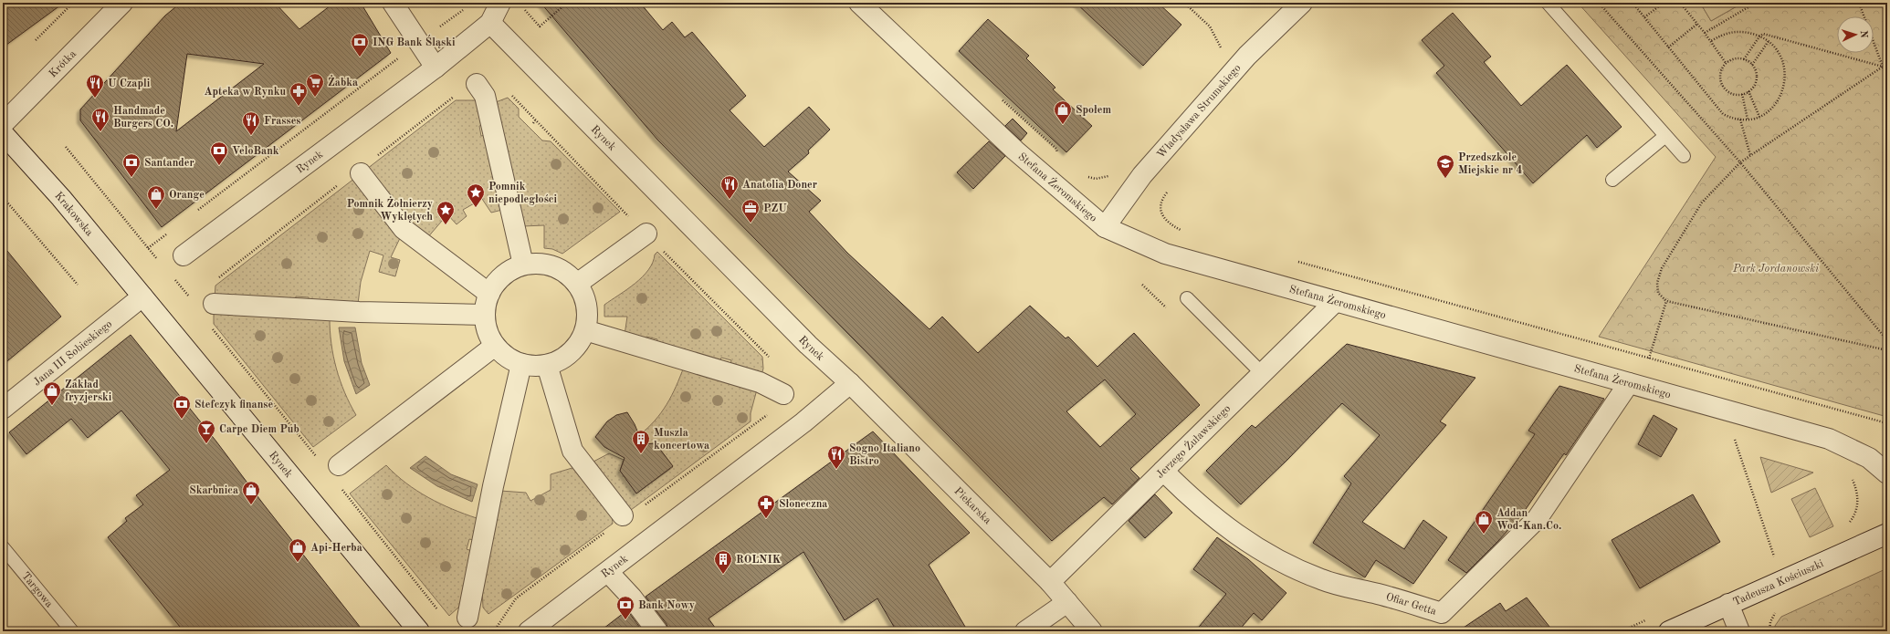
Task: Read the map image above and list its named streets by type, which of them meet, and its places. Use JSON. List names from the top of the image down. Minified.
{"streets":{"street":["Krótka","Władysława Strumskiego","Rynek","Stefana Żeromskiego","Krakowska","Jana III Sobieskiego","Jerzego Żuławskiego","Piekarska","Tadeusza Kościuszki","Ofiar Getta"],"lane":["Targowa"]},"crossings":[["Władysława Strumskiego","Stefana Żeromskiego"],["Rynek","Krakowska"],["Rynek","Jana III Sobieskiego"],["Rynek","Piekarska"],["Stefana Żeromskiego","Jerzego Żuławskiego"],["Stefana Żeromskiego","Ofiar Getta"],["Krakowska","Jana III Sobieskiego"],["Jerzego Żuławskiego","Piekarska"],["Jerzego Żuławskiego","Ofiar Getta"]],"parks":["Park Jordanowski"],"places":{"bank":["ING Bank Śląski","VeloBank","Santander","Stefczyk finanse","Bank Nowy"],"supermarket":["Żabka"],"restaurant":["U Czapli","Handmade Burgers CO.","Frasses","Anatolia Doner","Sogno Italiano Bistro"],"pharmacy":["Apteka w Rynku","Słoneczna"],"shop":["Społem","Orange","Zakład fryzjerski","Skarbnica","Addan Wod-Kan.Co.","Api-Herba"],"school or university":["Przedszkole Miejskie nr 4"],"place":["Pomnik niepodległości","Pomnik Żołnierzy Wyklętych"],"office":["PZU"],"bar":["Carpe Diem Pub"],"building":["Muszla koncertowa","ROLNIK"]},"north":"right"}
